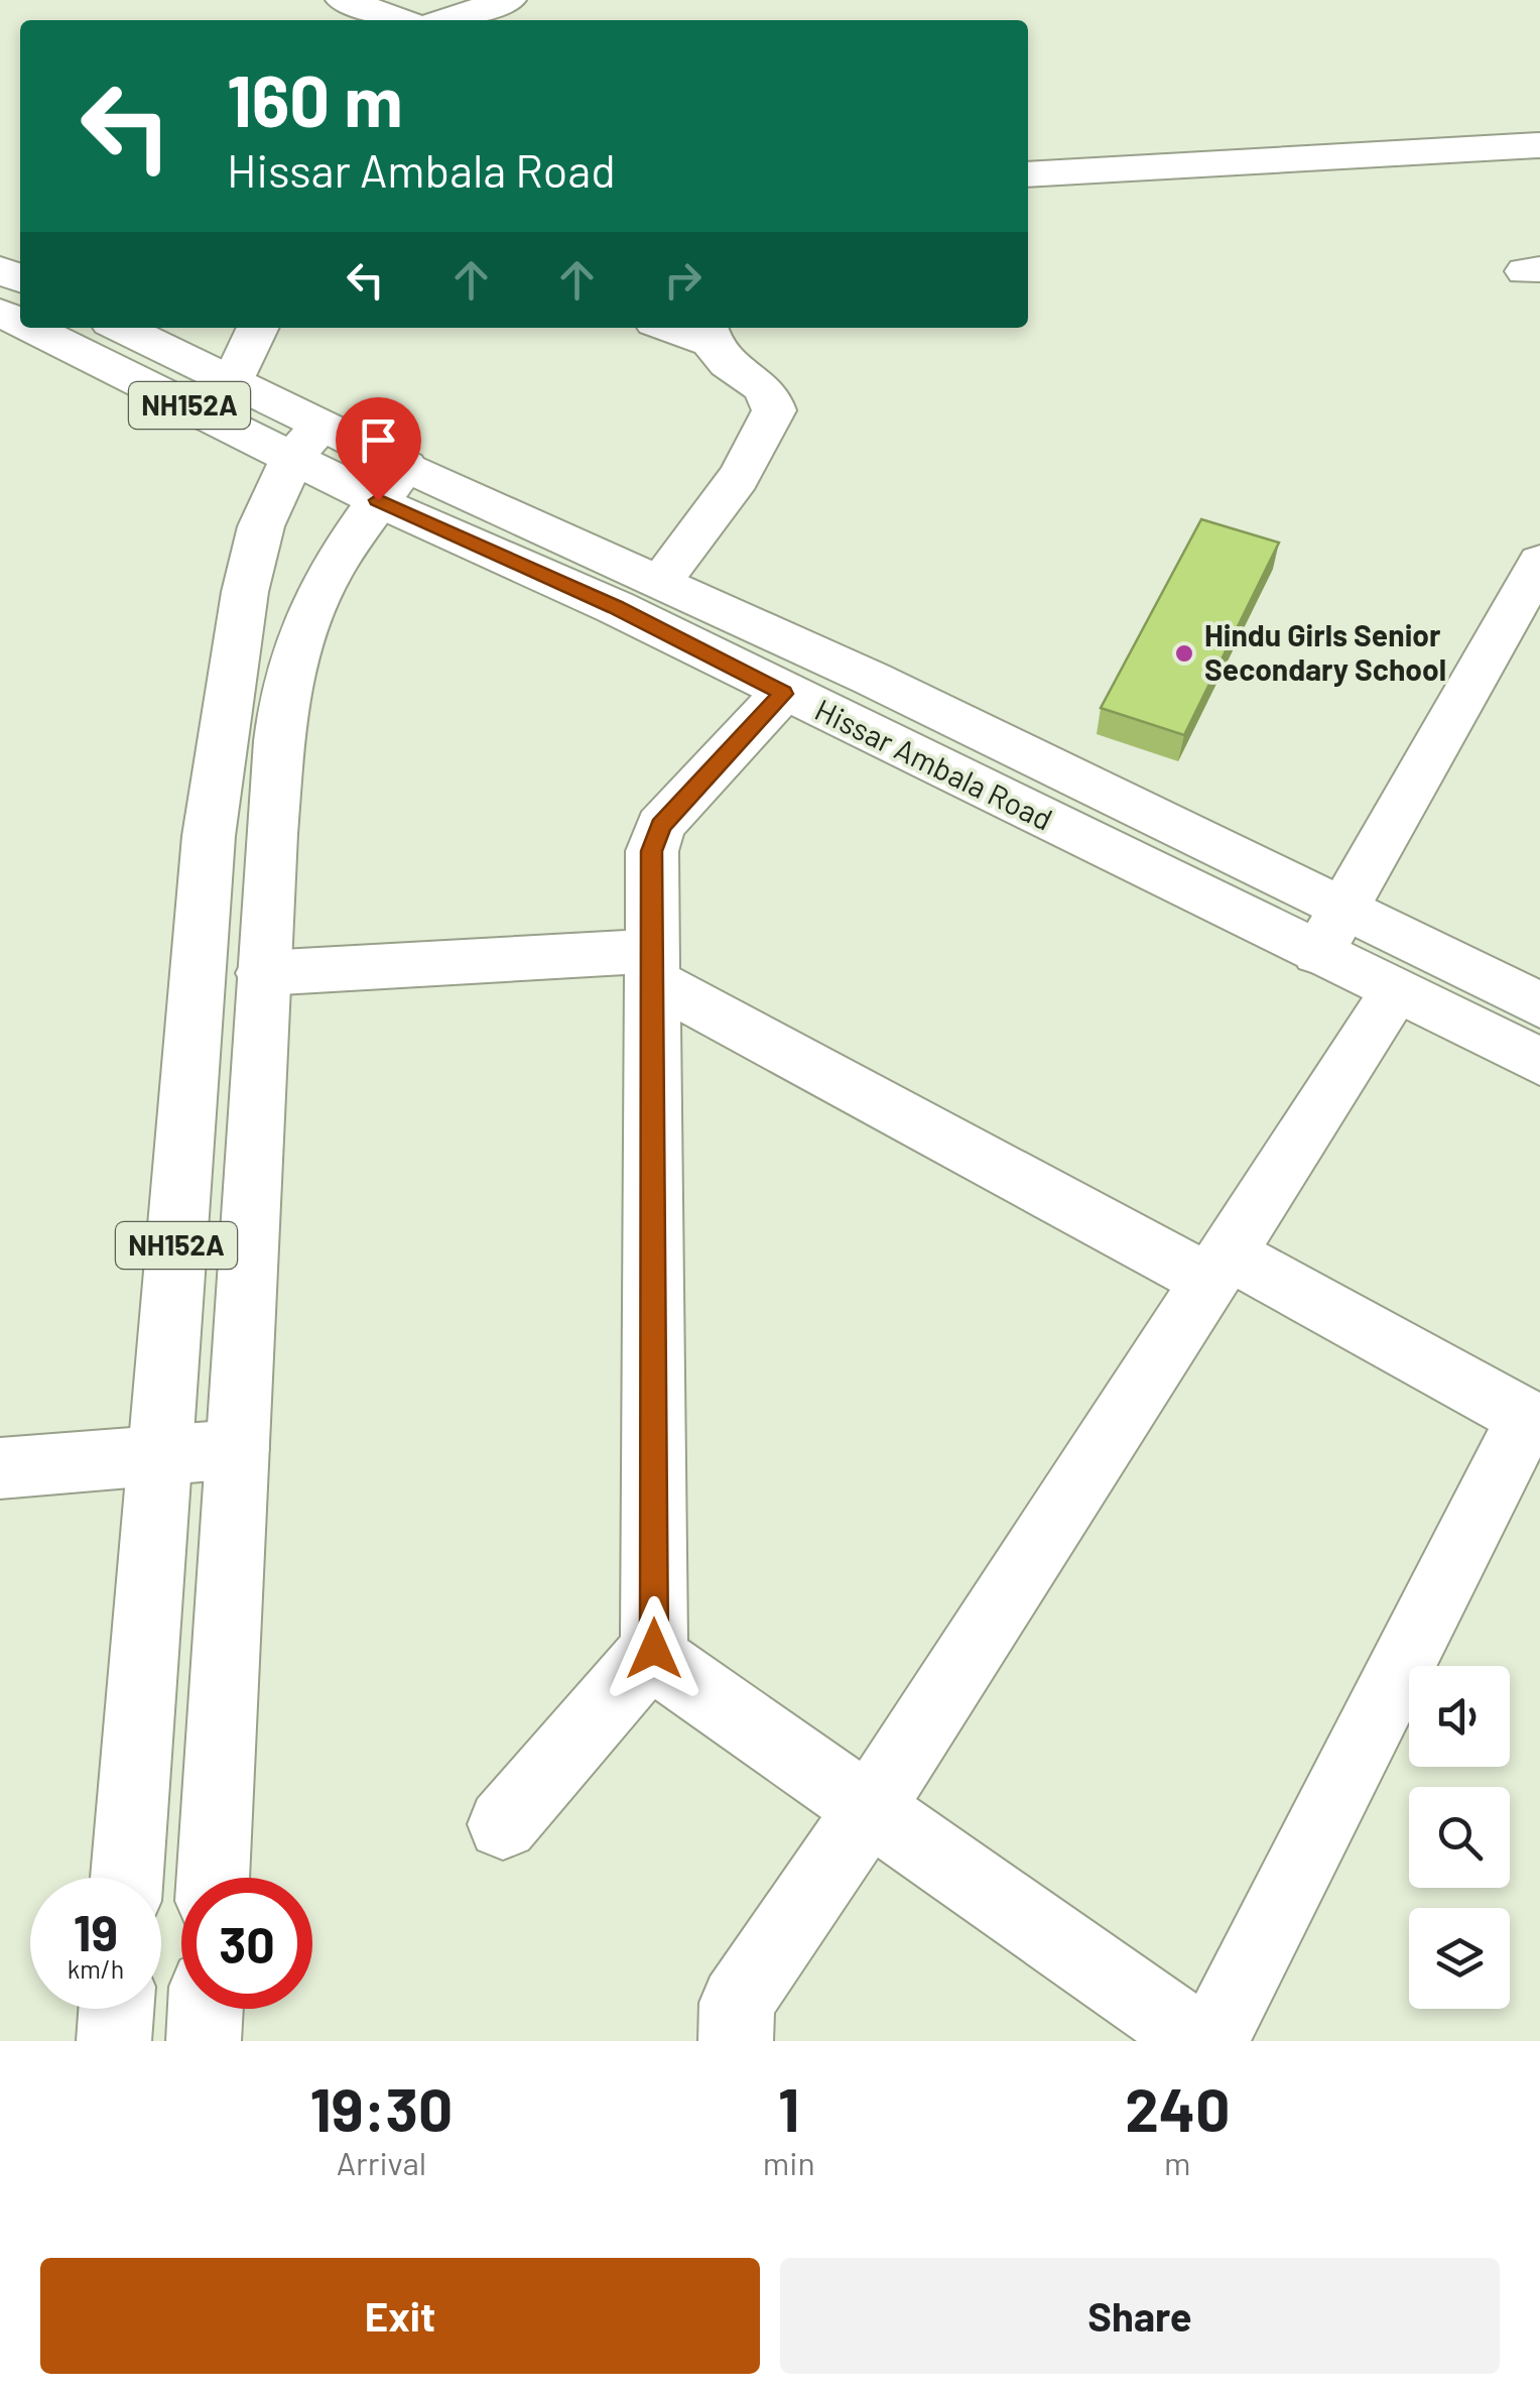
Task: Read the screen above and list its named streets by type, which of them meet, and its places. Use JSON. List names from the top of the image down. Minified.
{"streets":{"main road":["NH152A","Hissar Ambala Road"]},"crossings":[["NH152A","Hissar Ambala Road"]],"places":["Hindu Girls Senior Secondary School"],"page":{"turn":["160 m","Hissar Ambala Road"],"speed":"19 km/h","limit":"30","eta":["19:30","Arrival","1","min","240","m"],"buttons":["Exit","Share"]}}
